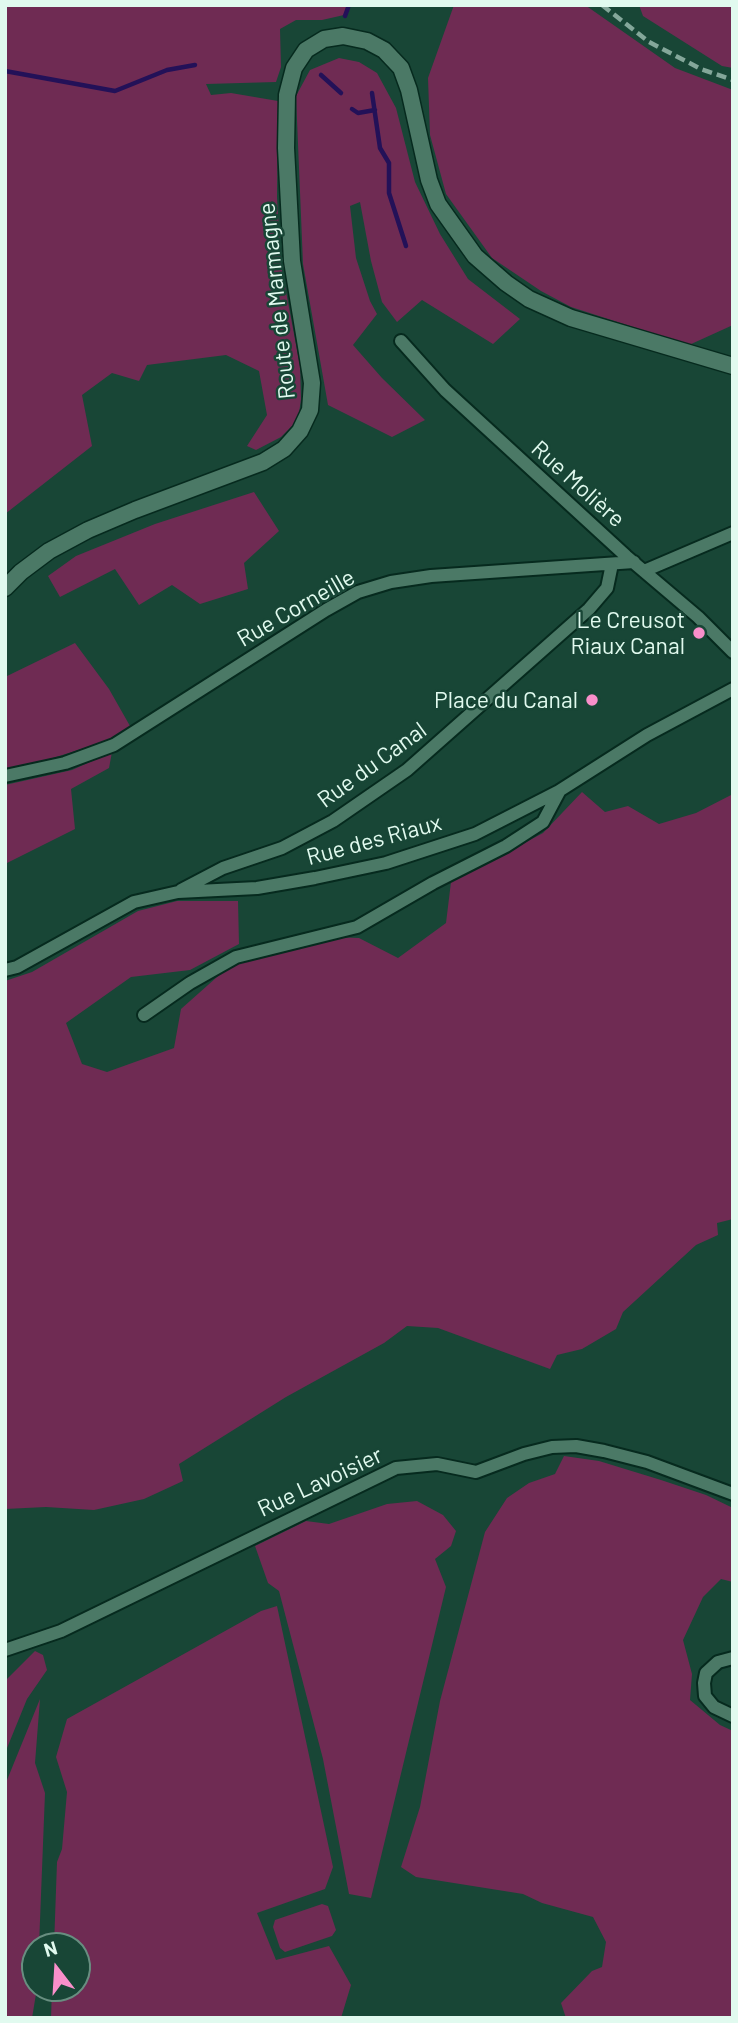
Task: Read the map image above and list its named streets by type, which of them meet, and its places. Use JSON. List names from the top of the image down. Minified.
{"streets":{"street":["Route de Marmagne","Rue Molière","Rue Corneille","Rue du Canal","Rue des Riaux","Rue Lavoisier"]},"crossings":[["Rue Molière","Rue Corneille"],["Rue Corneille","Rue du Canal"],["Rue du Canal","Rue des Riaux"]],"places":["Le Creusot Riaux Canal","Place du Canal"],"north":"top"}
